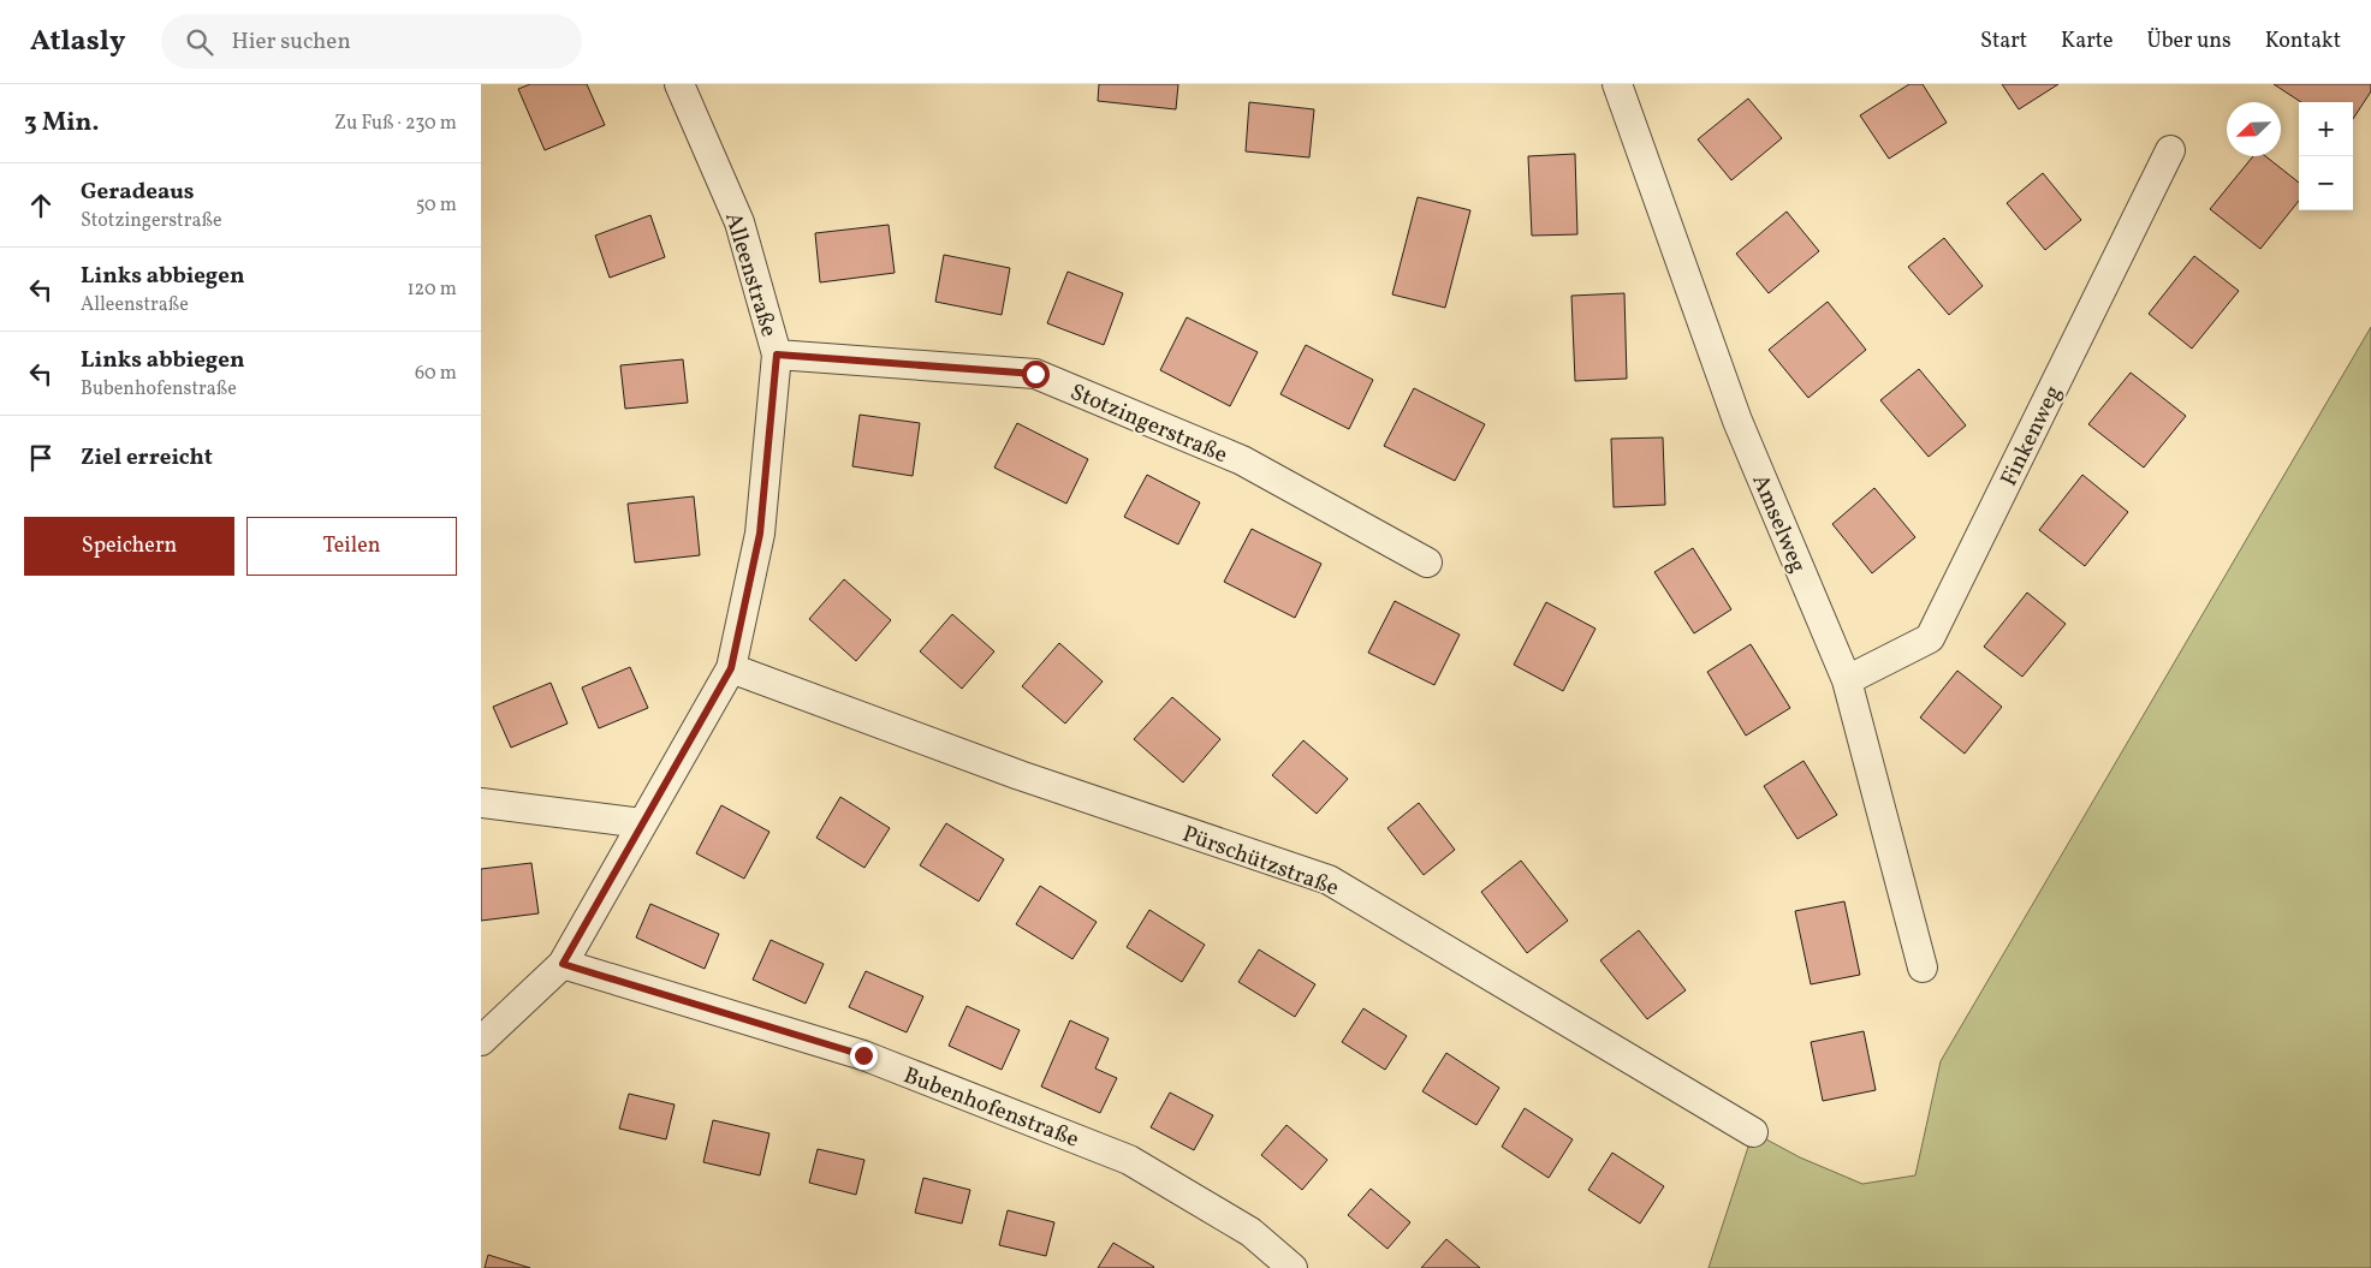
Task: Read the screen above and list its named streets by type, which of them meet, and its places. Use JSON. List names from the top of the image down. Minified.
{"streets":{"street":["Alleenstraße","Stotzingerstraße","Finkenweg","Amselweg","Pürschützstraße","Bubenhofenstraße"]},"crossings":[["Alleenstraße","Stotzingerstraße"],["Alleenstraße","Pürschützstraße"],["Alleenstraße","Bubenhofenstraße"],["Finkenweg","Amselweg"]],"north":"bottom left","page":{"header":"Atlasly","search":"Hier suchen","nav":["Start","Karte","Über uns","Kontakt"],"heading":["3 Min.","Zu Fuß · 230 m"],"map_buttons":["+","−"],"list":[["Geradeaus","Stotzingerstraße","50 m"],["Links abbiegen","Alleenstraße","120 m"],["Links abbiegen","Bubenhofenstraße","60 m"],"Ziel erreicht"],"buttons":["Speichern","Teilen"]}}
